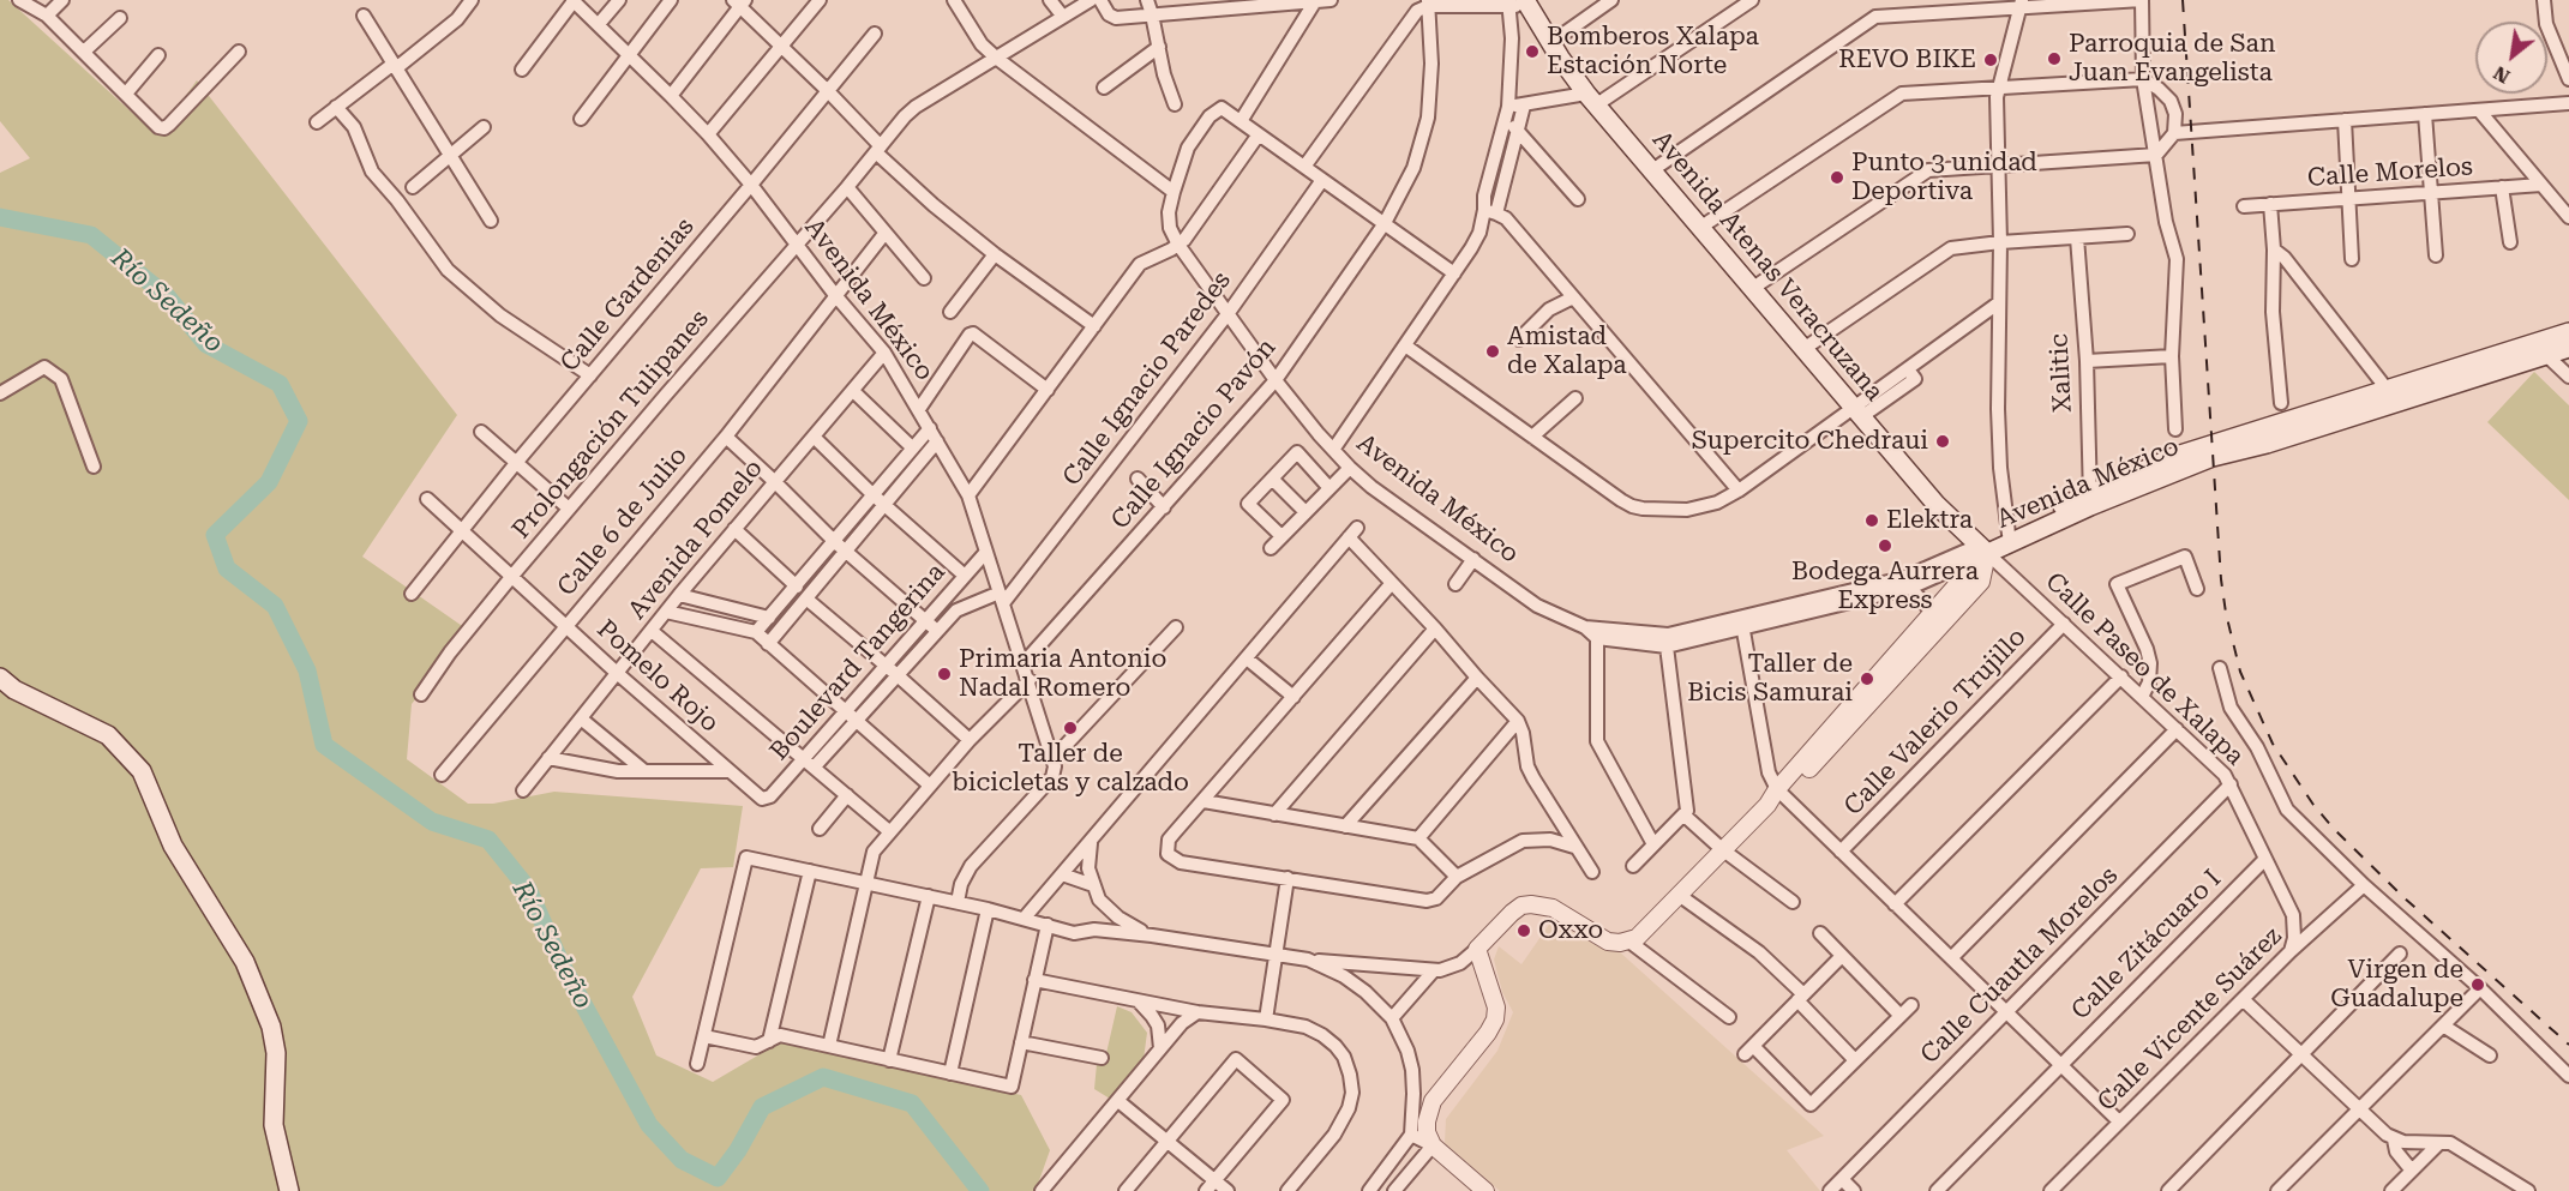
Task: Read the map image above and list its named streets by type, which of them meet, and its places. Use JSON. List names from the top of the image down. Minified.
{"streets":{"main road":["Avenida Atenas Veracruzana","Avenida México"],"street":["Calle Morelos","Calle Gardenias","Xalitic","Calle Ignacio Paredes","Prolongación Tulipanes","Calle Ignacio Pavón","Calle 6 de Julio","Avenida Pomelo","Boulevard Tangerina","Calle Paseo de Xalapa","Pomelo Rojo","Calle Valerio Trujillo","Calle Zitácuaro I","Calle Cuautla Morelos","Calle Vicente Suárez"]},"crossings":[["Avenida Atenas Veracruzana","Avenida México"],["Avenida Atenas Veracruzana","Calle Paseo de Xalapa"],["Calle Gardenias","Avenida México"],["Calle Gardenias","Pomelo Rojo"],["Avenida México","Xalitic"],["Avenida México","Calle Ignacio Paredes"],["Avenida México","Prolongación Tulipanes"],["Avenida México","Calle Ignacio Pavón"],["Avenida México","Calle 6 de Julio"],["Avenida México","Avenida Pomelo"],["Avenida México","Boulevard Tangerina"],["Avenida México","Calle Paseo de Xalapa"],["Calle Ignacio Paredes","Boulevard Tangerina"],["Prolongación Tulipanes","Pomelo Rojo"],["Calle 6 de Julio","Pomelo Rojo"],["Avenida Pomelo","Pomelo Rojo"],["Boulevard Tangerina","Pomelo Rojo"],["Calle Paseo de Xalapa","Calle Valerio Trujillo"],["Calle Paseo de Xalapa","Calle Zitácuaro I"],["Calle Paseo de Xalapa","Calle Cuautla Morelos"],["Calle Paseo de Xalapa","Calle Vicente Suárez"]],"water":["Río Sedeño"],"places":["Bomberos Xalapa Estación Norte","Parroquia de San Juan Evangelista","REVO BIKE","Punto 3 unidad Deportiva","Amistad de Xalapa","Supercito Chedraui","Elektra","Bodega Aurrera Express","Primaria Antonio Nadal Romero","Taller de Bicis Samurai","Taller de bicicletas y calzado","Oxxo","Virgen de Guadalupe"],"north":"bottom left"}
